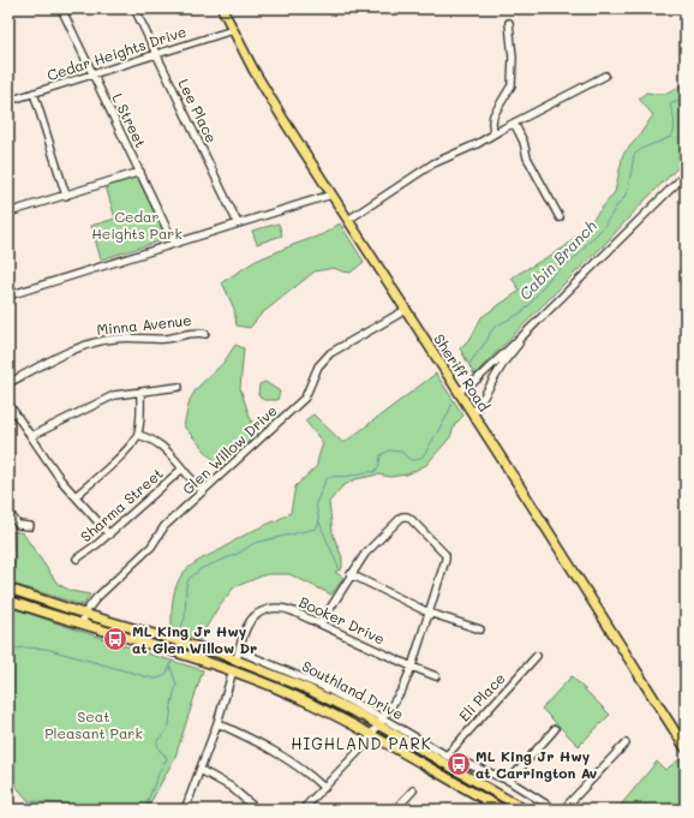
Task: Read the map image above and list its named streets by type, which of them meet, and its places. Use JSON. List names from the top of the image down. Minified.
{"streets":{"main road":["Sheriff Road"],"street":["Cedar Heights Drive","Lee Place","L Street","Minna Avenue","Glen Willow Drive","Sharma Street","Booker Drive","Southland Drive","Eli Place"]},"crossings":[["Cedar Heights Drive","Lee Place"],["Cedar Heights Drive","L Street"],["Cedar Heights Drive","Sheriff Road"],["Sheriff Road","Glen Willow Drive"],["Booker Drive","Southland Drive"],["Southland Drive","Eli Place"]],"districts":["HIGHLAND PARK"],"water":["Cabin Branch"],"parks":["Cedar Heights Park","Seat Pleasant Park"],"places":{"bus stop":["ML King Jr Hwy at Glen Willow Dr","ML King Jr Hwy at Carrington Av"]}}
